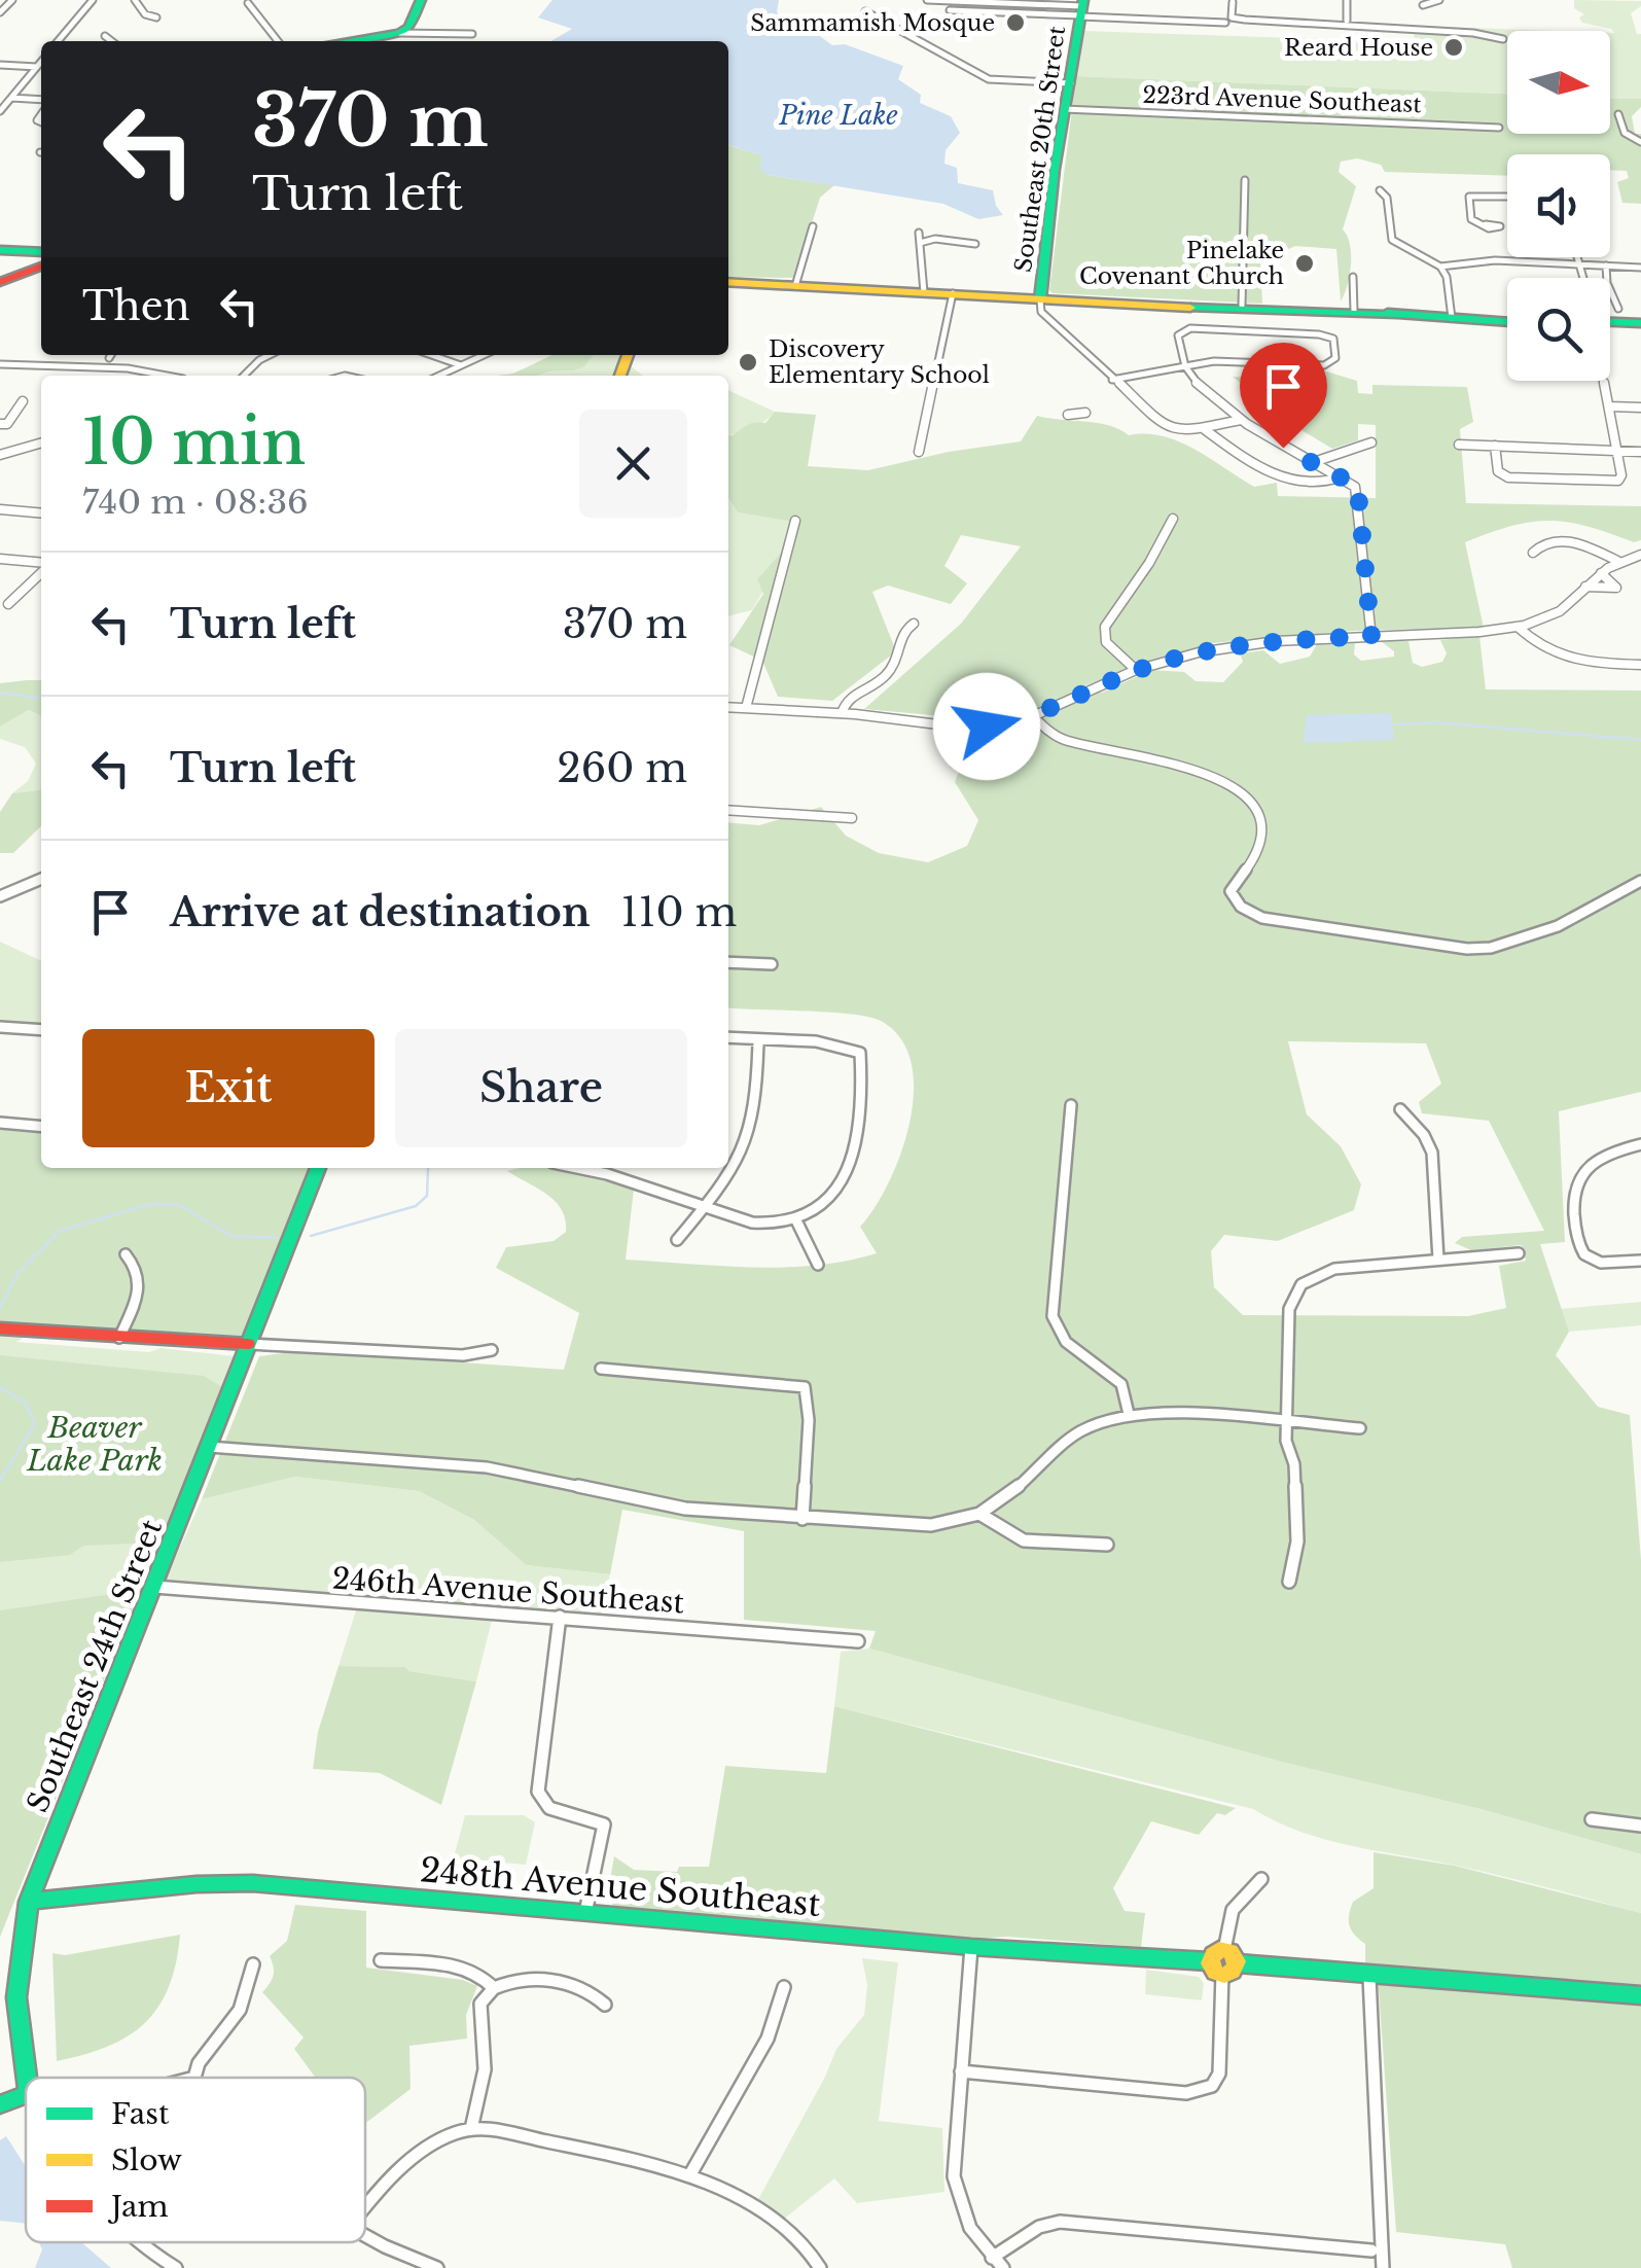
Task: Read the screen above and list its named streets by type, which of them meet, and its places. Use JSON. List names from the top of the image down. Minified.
{"streets":{"street":["223rd Avenue Southeast","Southeast 20th Street","246th Avenue Southeast","Southeast 24th Street","248th Avenue Southeast"]},"crossings":[["223rd Avenue Southeast","Southeast 20th Street"],["246th Avenue Southeast","Southeast 24th Street"],["Southeast 24th Street","248th Avenue Southeast"]],"water":["Pine Lake"],"parks":["Beaver Lake Park"],"places":["Sammamish Mosque","Reard House","Pinelake Covenant Church","Discovery Elementary School"],"legend":["Fast","Slow","Jam"],"north":"right","page":{"turn":["370 m","Turn left"],"then":"Then","heading":["10 min","740 m · 08:36"],"list":[{"name":"Turn left","value":"370 m"},{"name":"Turn left","value":"260 m"},{"name":"Arrive at destination","value":"110 m"}],"buttons":["Exit","Share"]}}
